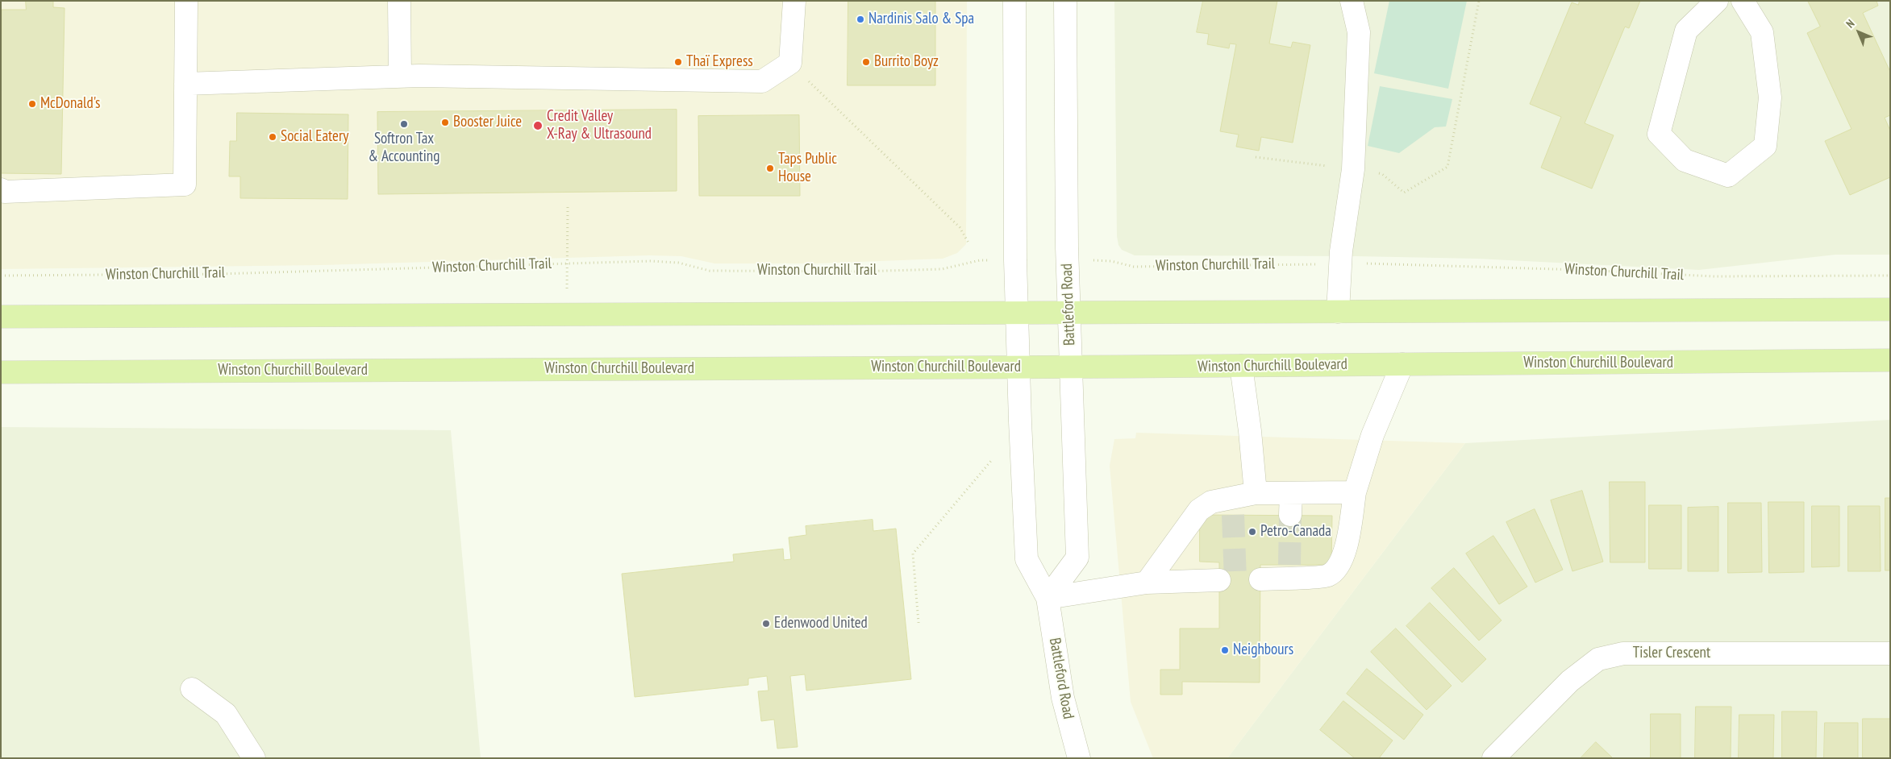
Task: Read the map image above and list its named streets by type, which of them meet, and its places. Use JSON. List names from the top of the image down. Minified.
{"streets":{"main road":["Winston Churchill Boulevard"],"street":["Battleford Road","Tisler Crescent"],"path":["Winston Churchill Trail"]},"crossings":[["Battleford Road","Winston Churchill Boulevard"]],"places":["Nardinis Salo & Spa","Thaï Express","Burrito Boyz","McDonald's","Booster Juice","Softron Tax & Accounting","Credit Valley X-Ray & Ultrasound","Social Eatery","Taps Public House","Petro-Canada","Edenwood United","Neighbours"],"north":"top left"}
